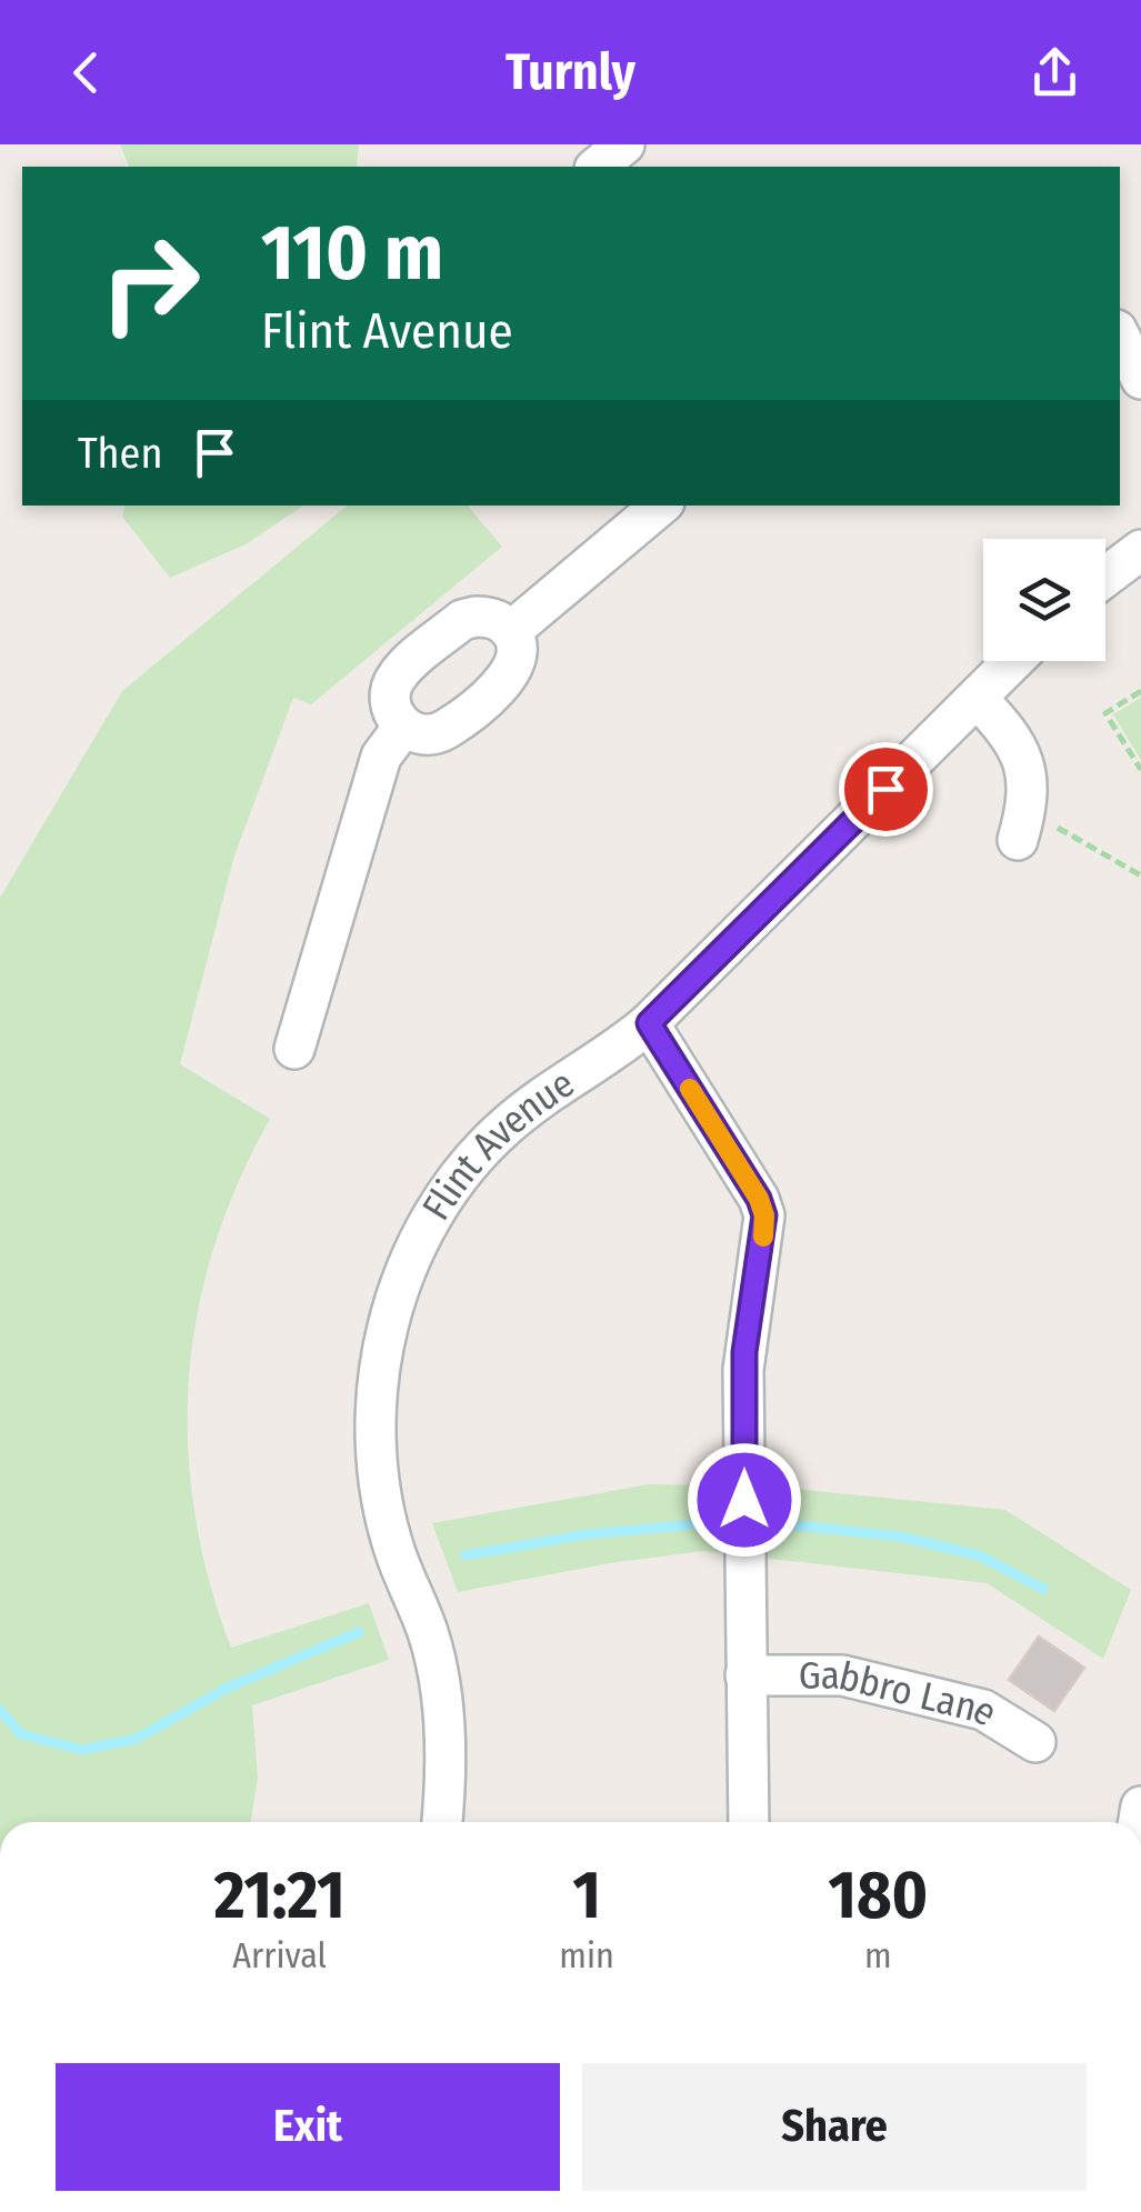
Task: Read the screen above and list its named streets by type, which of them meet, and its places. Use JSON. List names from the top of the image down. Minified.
{"streets":{"street":["Flint Avenue","Gabbro Lane"]},"page":{"header":"Turnly","turn":["110 m","Flint Avenue"],"then":"Then","eta":["21:21","Arrival","1","min","180","m"],"buttons":["Exit","Share"]}}
